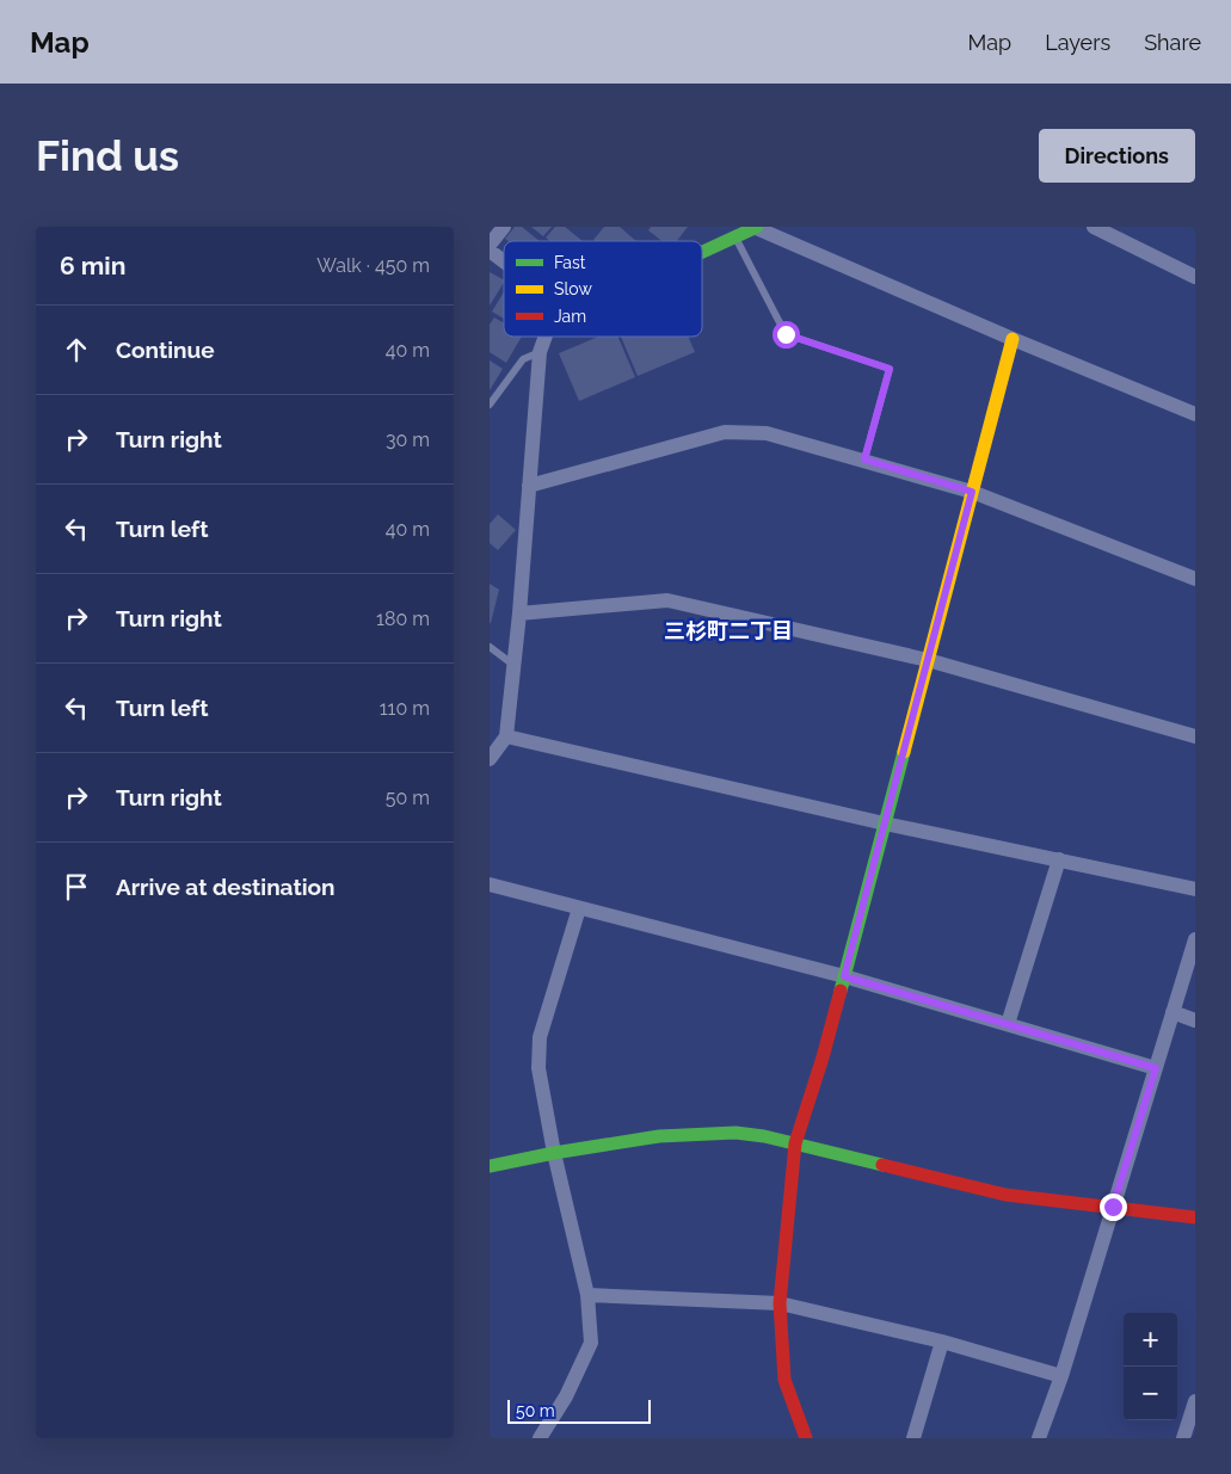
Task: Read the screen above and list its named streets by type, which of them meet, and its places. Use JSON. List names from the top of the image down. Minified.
{"districts":["三杉町二丁目"],"legend":["Fast","Slow","Jam"],"scale_bar":"50 m","page":{"header":"Map","nav":["Map","Layers","Share"],"buttons":"Directions","title":"Find us","heading":["6 min","Walk · 450 m"],"list":[["Continue","40 m"],["Turn right","30 m"],["Turn left","40 m"],["Turn right","180 m"],["Turn left","110 m"],["Turn right","50 m"],"Arrive at destination"],"map_buttons":["+","−"],"scale":"50 m"}}
